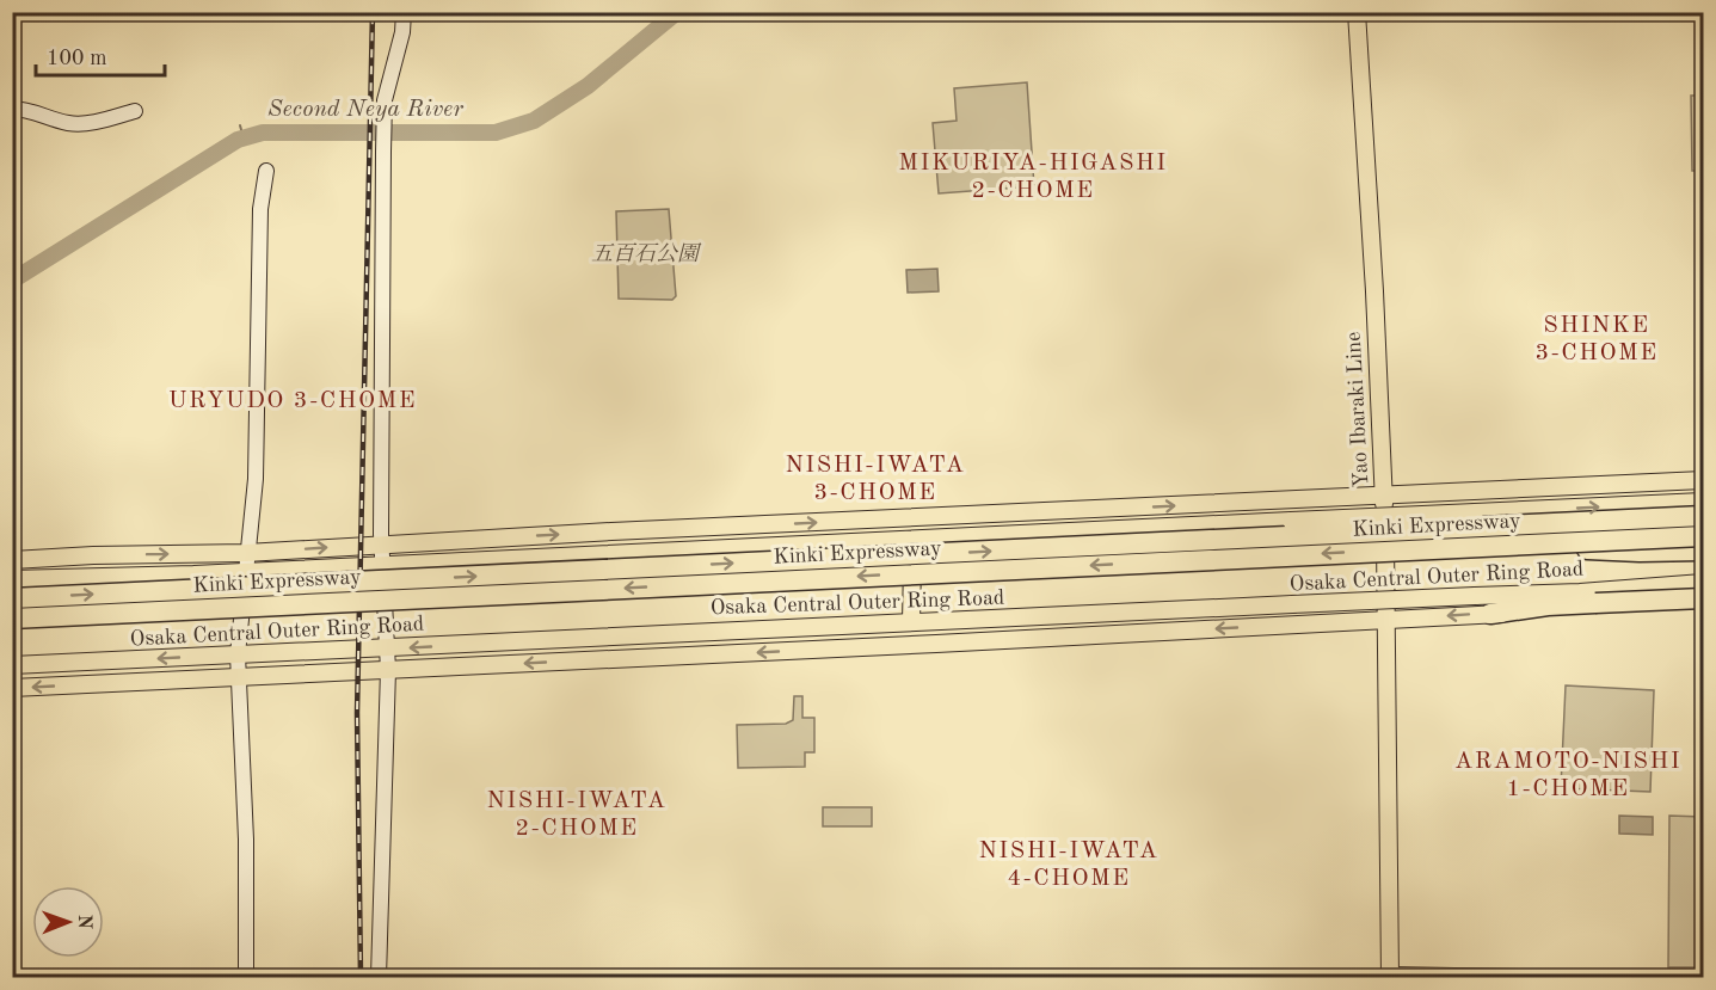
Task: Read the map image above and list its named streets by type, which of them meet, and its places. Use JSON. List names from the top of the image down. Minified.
{"streets":{"highway":["Kinki Expressway"],"main road":["Yao Ibaraki Line","Osaka Central Outer Ring Road"]},"districts":["MIKURIYA-HIGASHI 2-CHOME","SHINKE 3-CHOME","URYUDO 3-CHOME","NISHI-IWATA 3-CHOME","ARAMOTO-NISHI 1-CHOME","NISHI-IWATA 2-CHOME","NISHI-IWATA 4-CHOME"],"water":["Second Neya River"],"parks":["五百石公園"],"scale_bar":"100 m","north":"right"}
